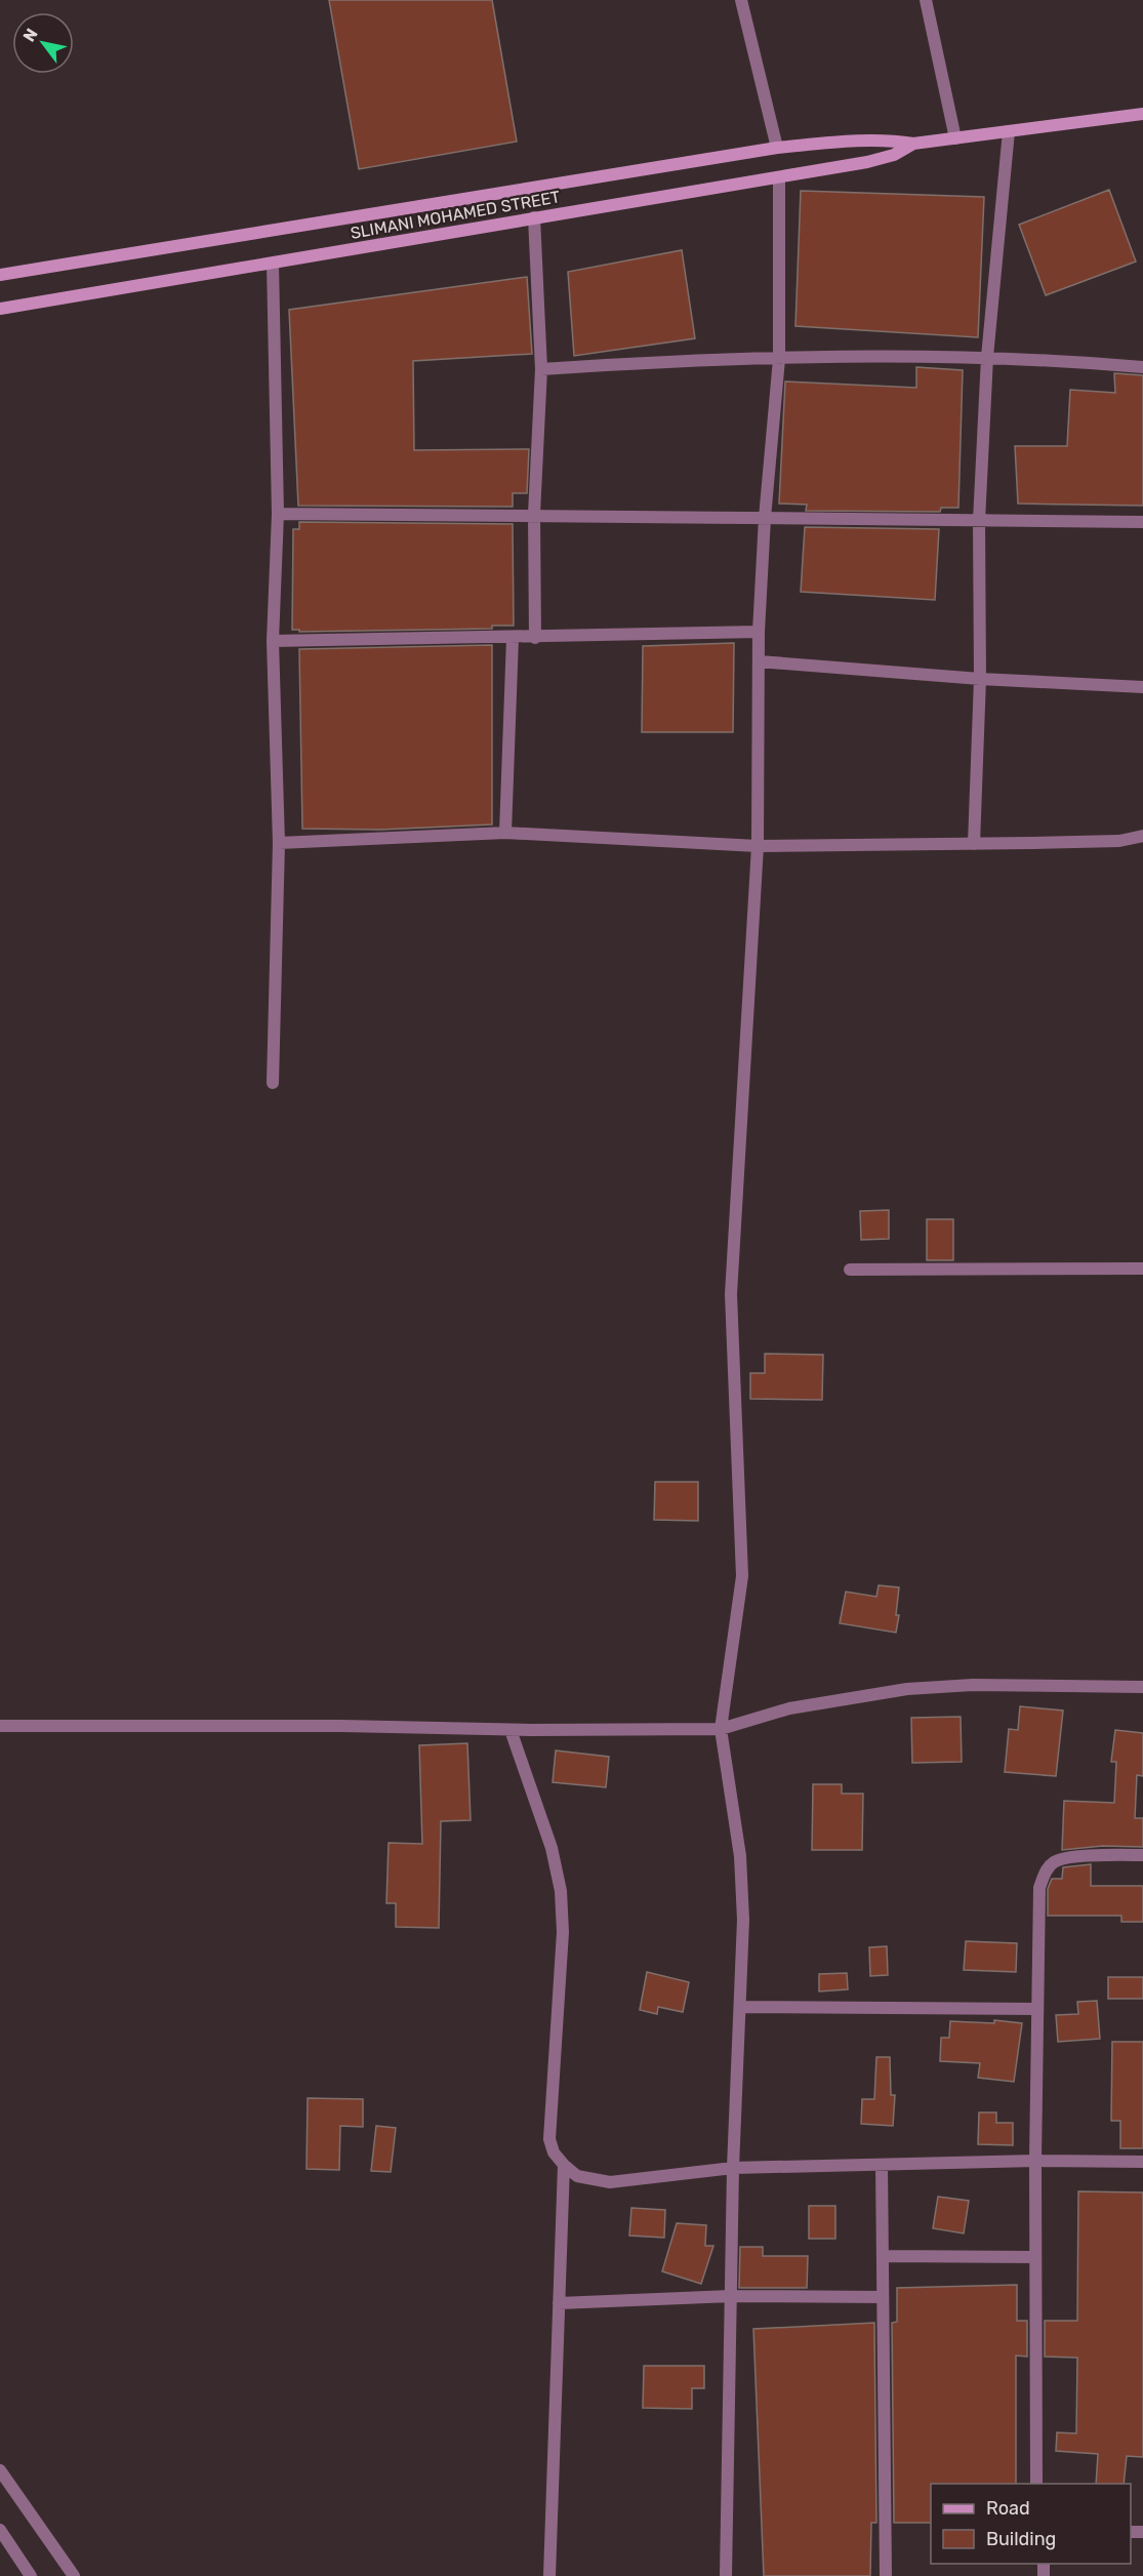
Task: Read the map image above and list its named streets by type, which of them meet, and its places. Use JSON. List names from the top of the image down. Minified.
{"streets":{"street":["SLIMANI MOHAMED STREET"]},"legend":["Road","Building"],"north":"top left"}
